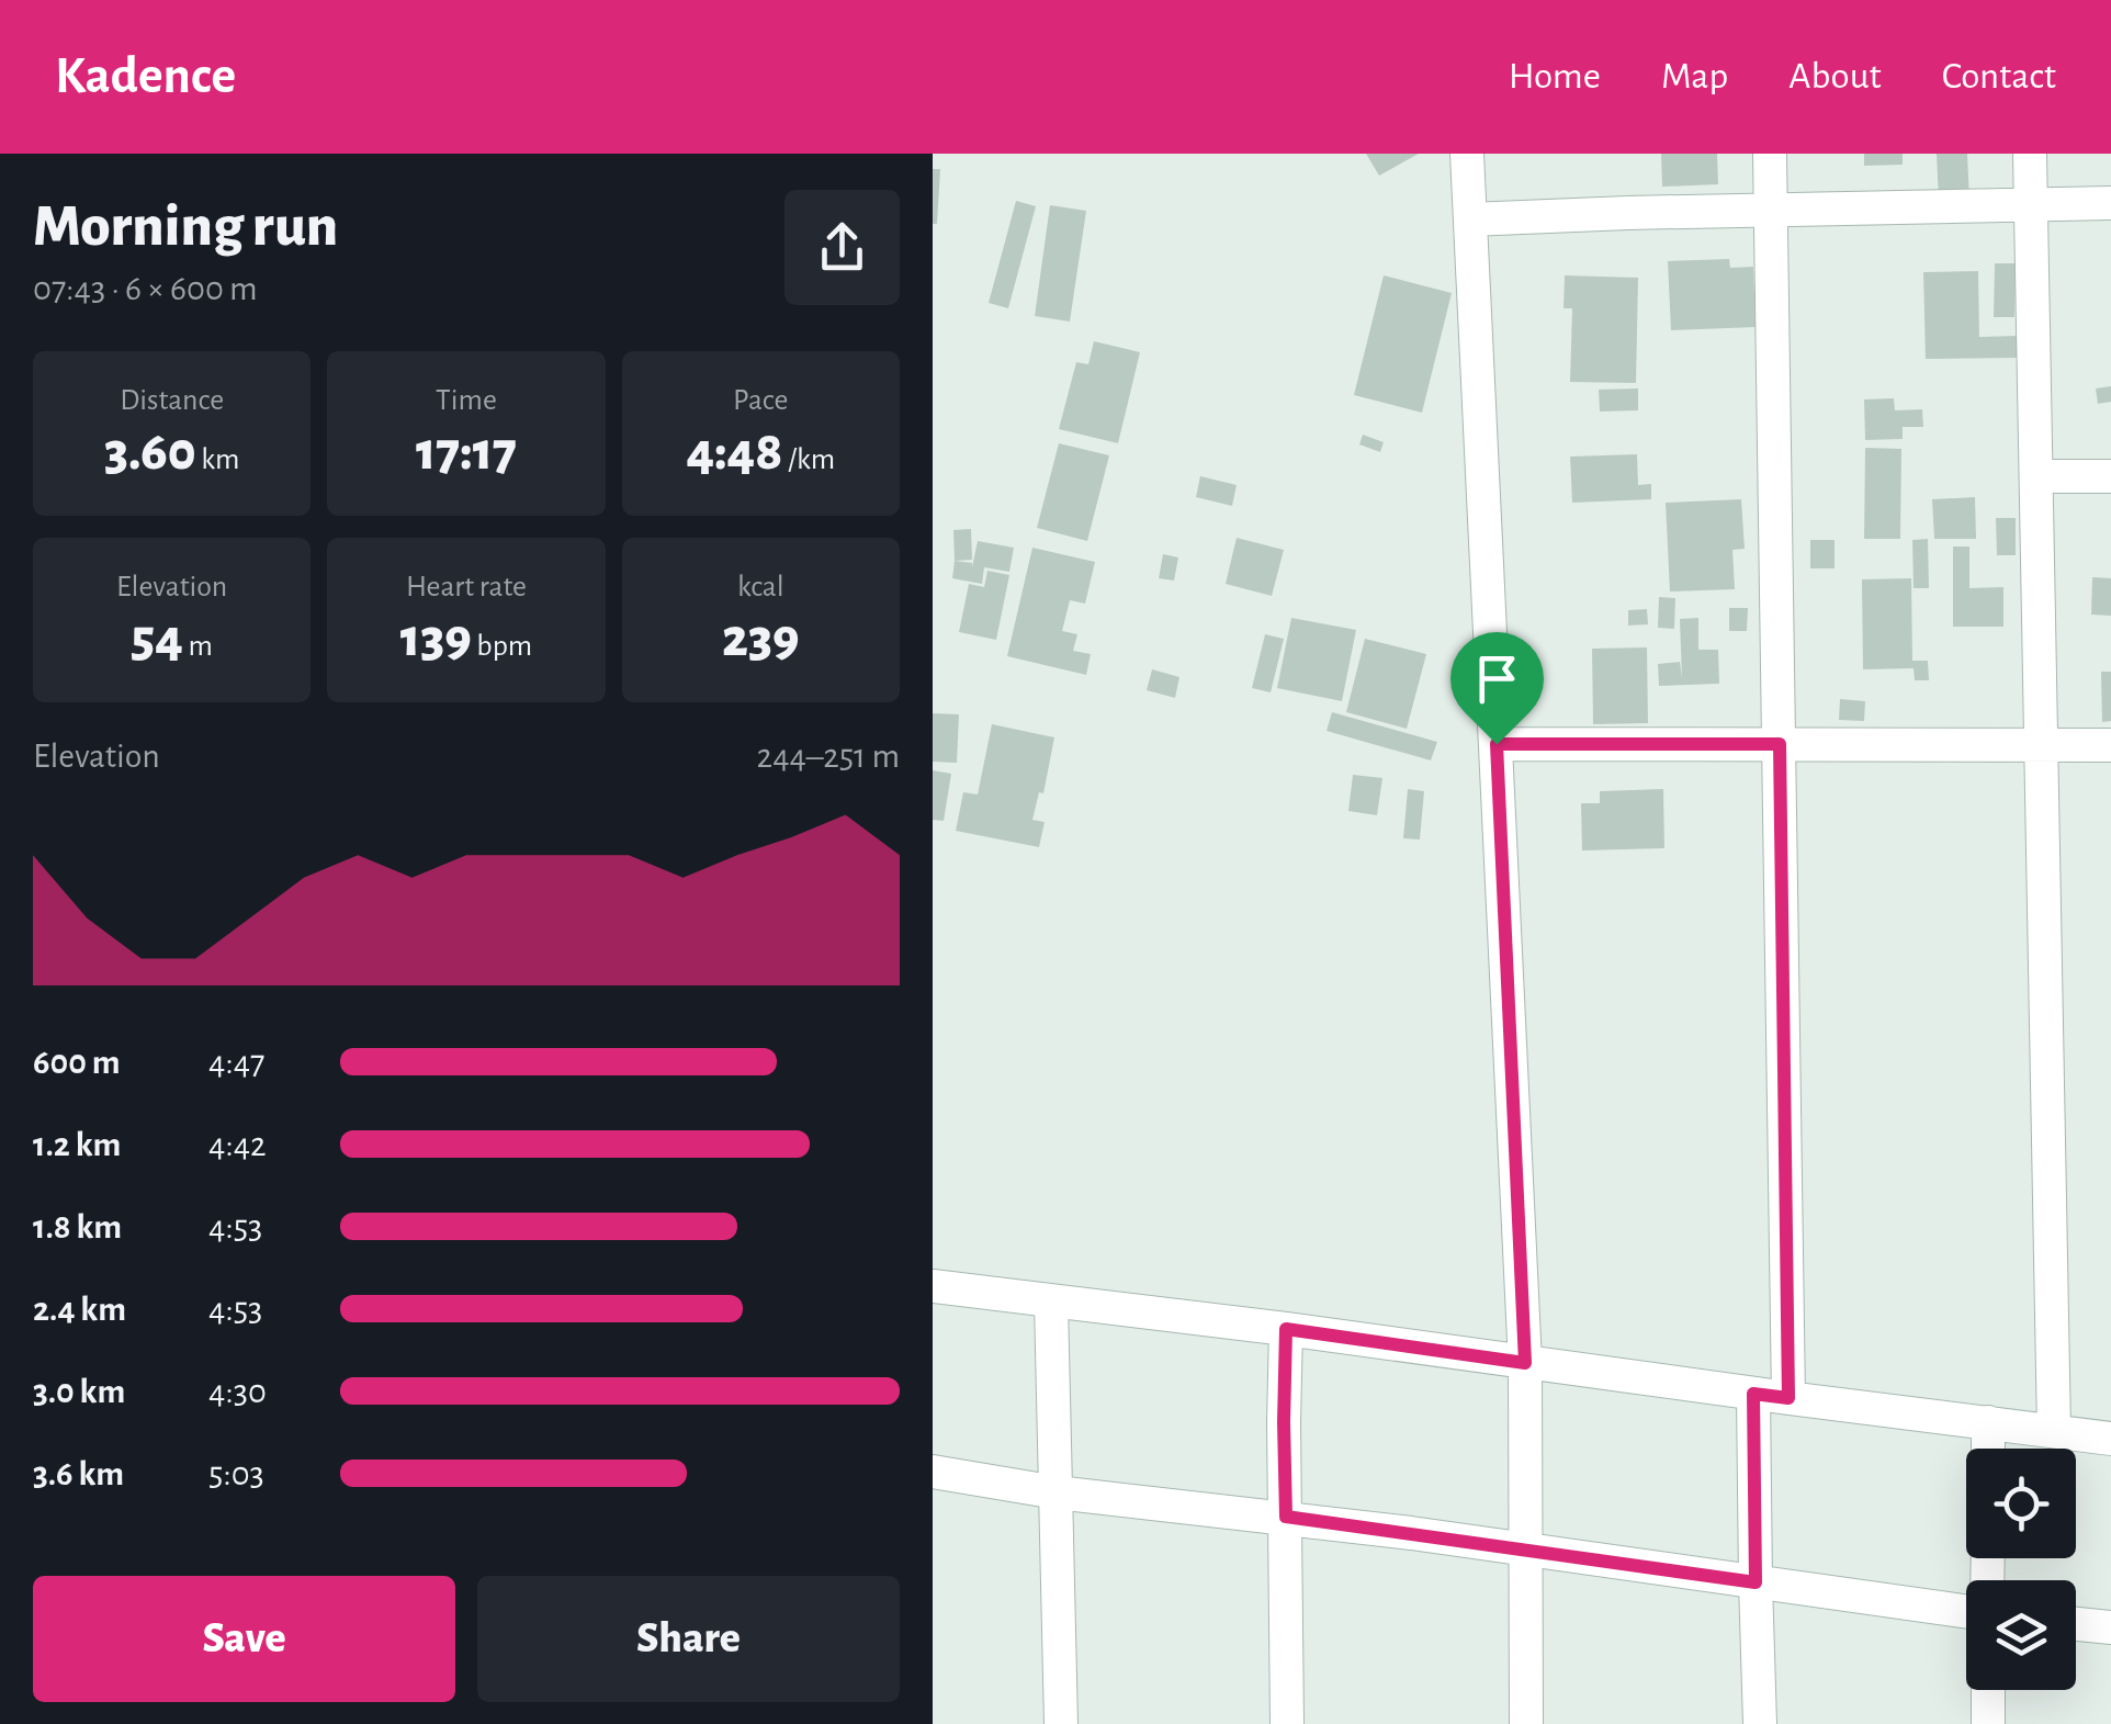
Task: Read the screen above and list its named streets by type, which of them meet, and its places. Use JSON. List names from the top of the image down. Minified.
{"page":{"header":"Kadence","nav":["Home","Map","About","Contact"],"heading":["Morning run","07:43 · 6 × 600 m"],"stats":[["Distance","3.60 km"],["Time","17:17"],["Pace","4:48 /km"],["Elevation","54 m"],["Heart rate","139 bpm"],["kcal","239"]],"chart":["Elevation","244–251 m"],"list":[{"name":"600 m","note":"4:47"},{"name":"1.2 km","note":"4:42"},{"name":"1.8 km","note":"4:53"},{"name":"2.4 km","note":"4:53"},{"name":"3.0 km","note":"4:30"},{"name":"3.6 km","note":"5:03"}],"buttons":["Save","Share"]}}
